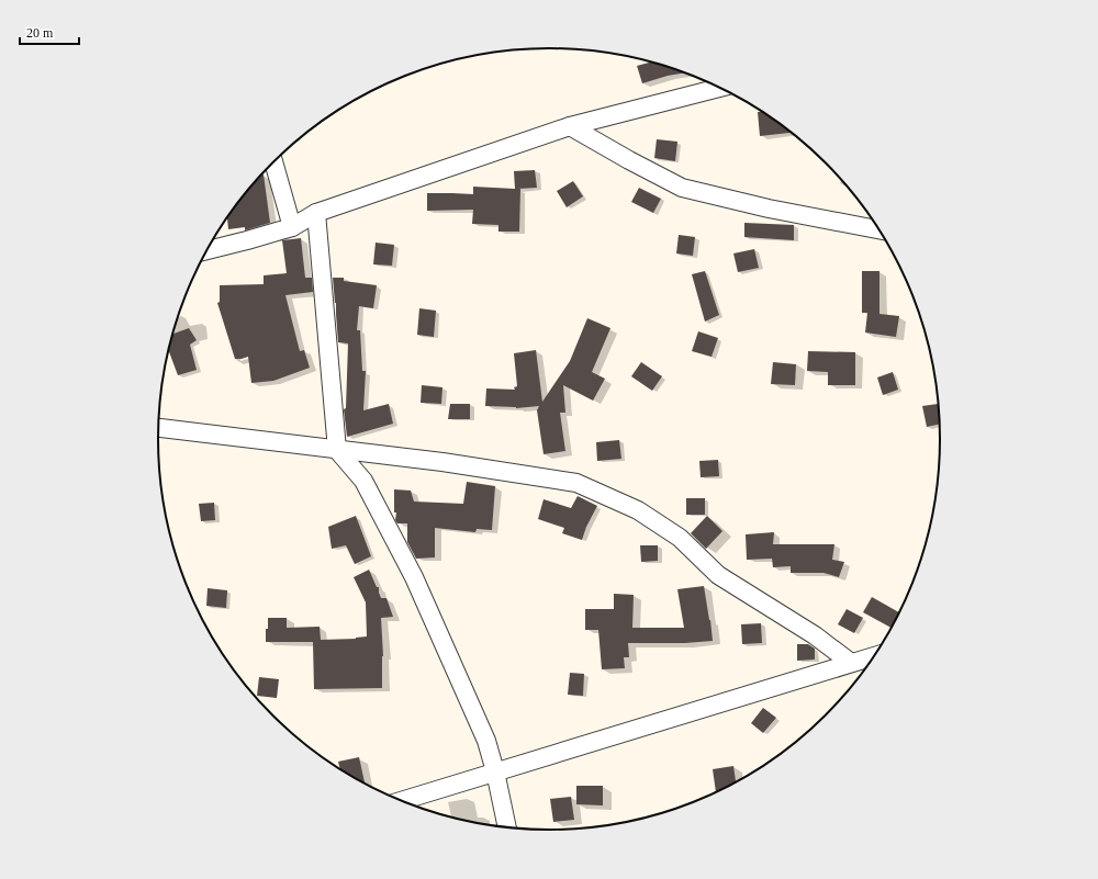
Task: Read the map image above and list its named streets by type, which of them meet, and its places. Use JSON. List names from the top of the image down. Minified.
{"scale_bar":"20 m"}
